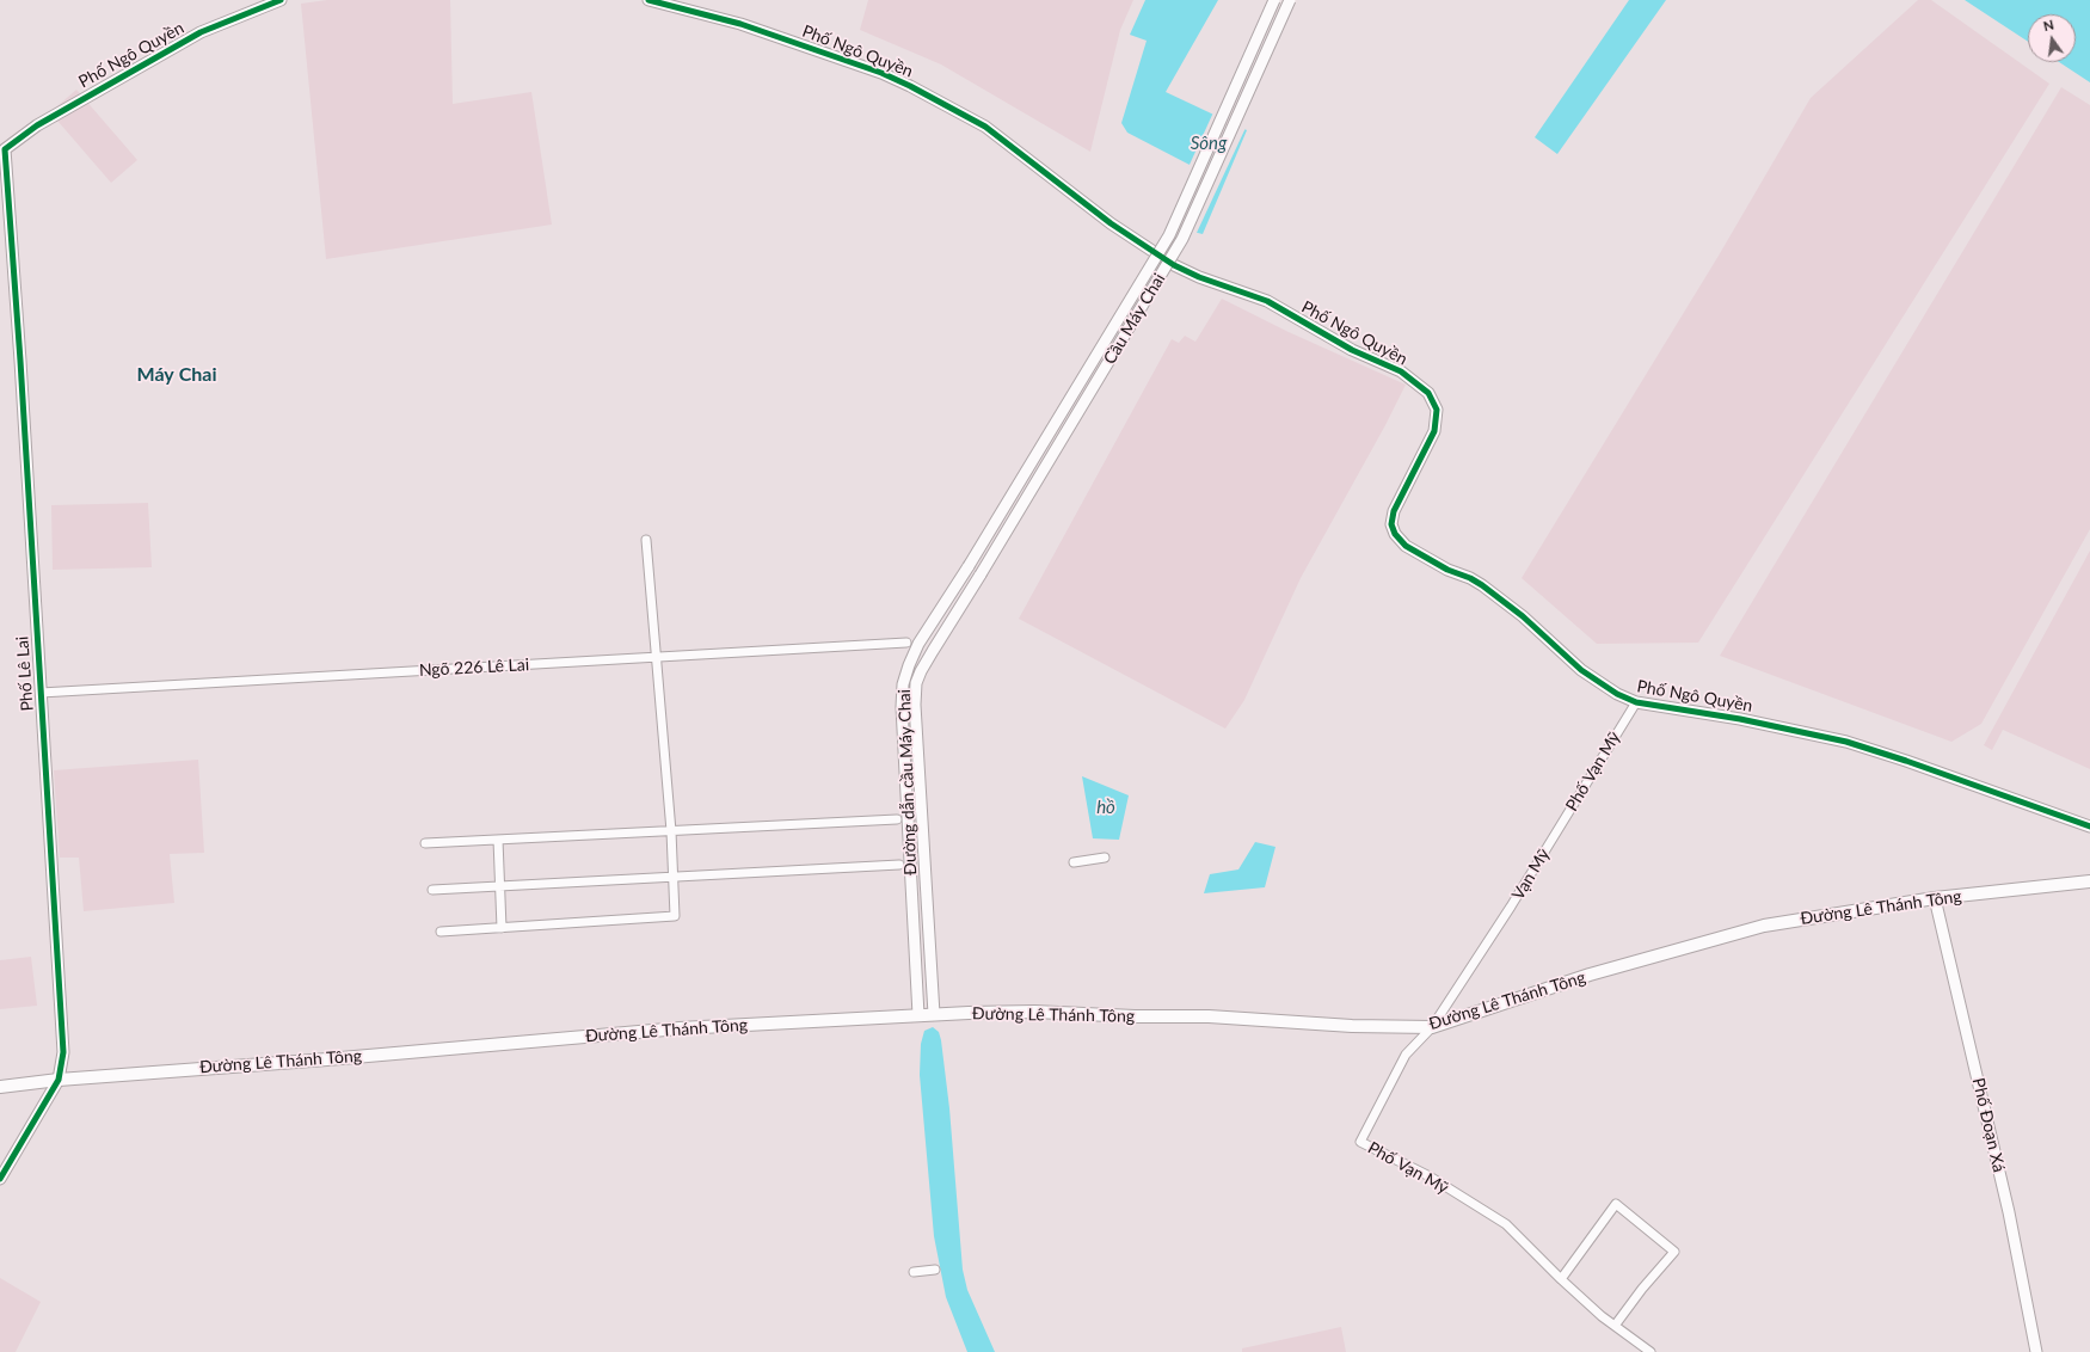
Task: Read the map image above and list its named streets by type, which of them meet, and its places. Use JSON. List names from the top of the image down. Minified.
{"streets":{"main road":["Đường Lê Thánh Tông"],"street":["Phố Ngô Quyền","Cầu Máy Chai","Ngõ 226 Lê Lai","Phố Lê Lai","Phố Vạn Mỹ","Đường dẫn cầu Máy Chai","Vạn Mỹ","Phố Đoạn Xá"]},"crossings":[["Phố Ngô Quyền","Phố Lê Lai"],["Phố Ngô Quyền","Phố Vạn Mỹ"],["Cầu Máy Chai","Đường dẫn cầu Máy Chai"],["Ngõ 226 Lê Lai","Phố Lê Lai"],["Phố Lê Lai","Đường Lê Thánh Tông"],["Phố Vạn Mỹ","Vạn Mỹ"],["Phố Vạn Mỹ","Đường Lê Thánh Tông"],["Đường dẫn cầu Máy Chai","Đường Lê Thánh Tông"],["Đường Lê Thánh Tông","Phố Đoạn Xá"]],"districts":["Máy Chai"],"water":["Sông","hồ"],"north":"top"}
